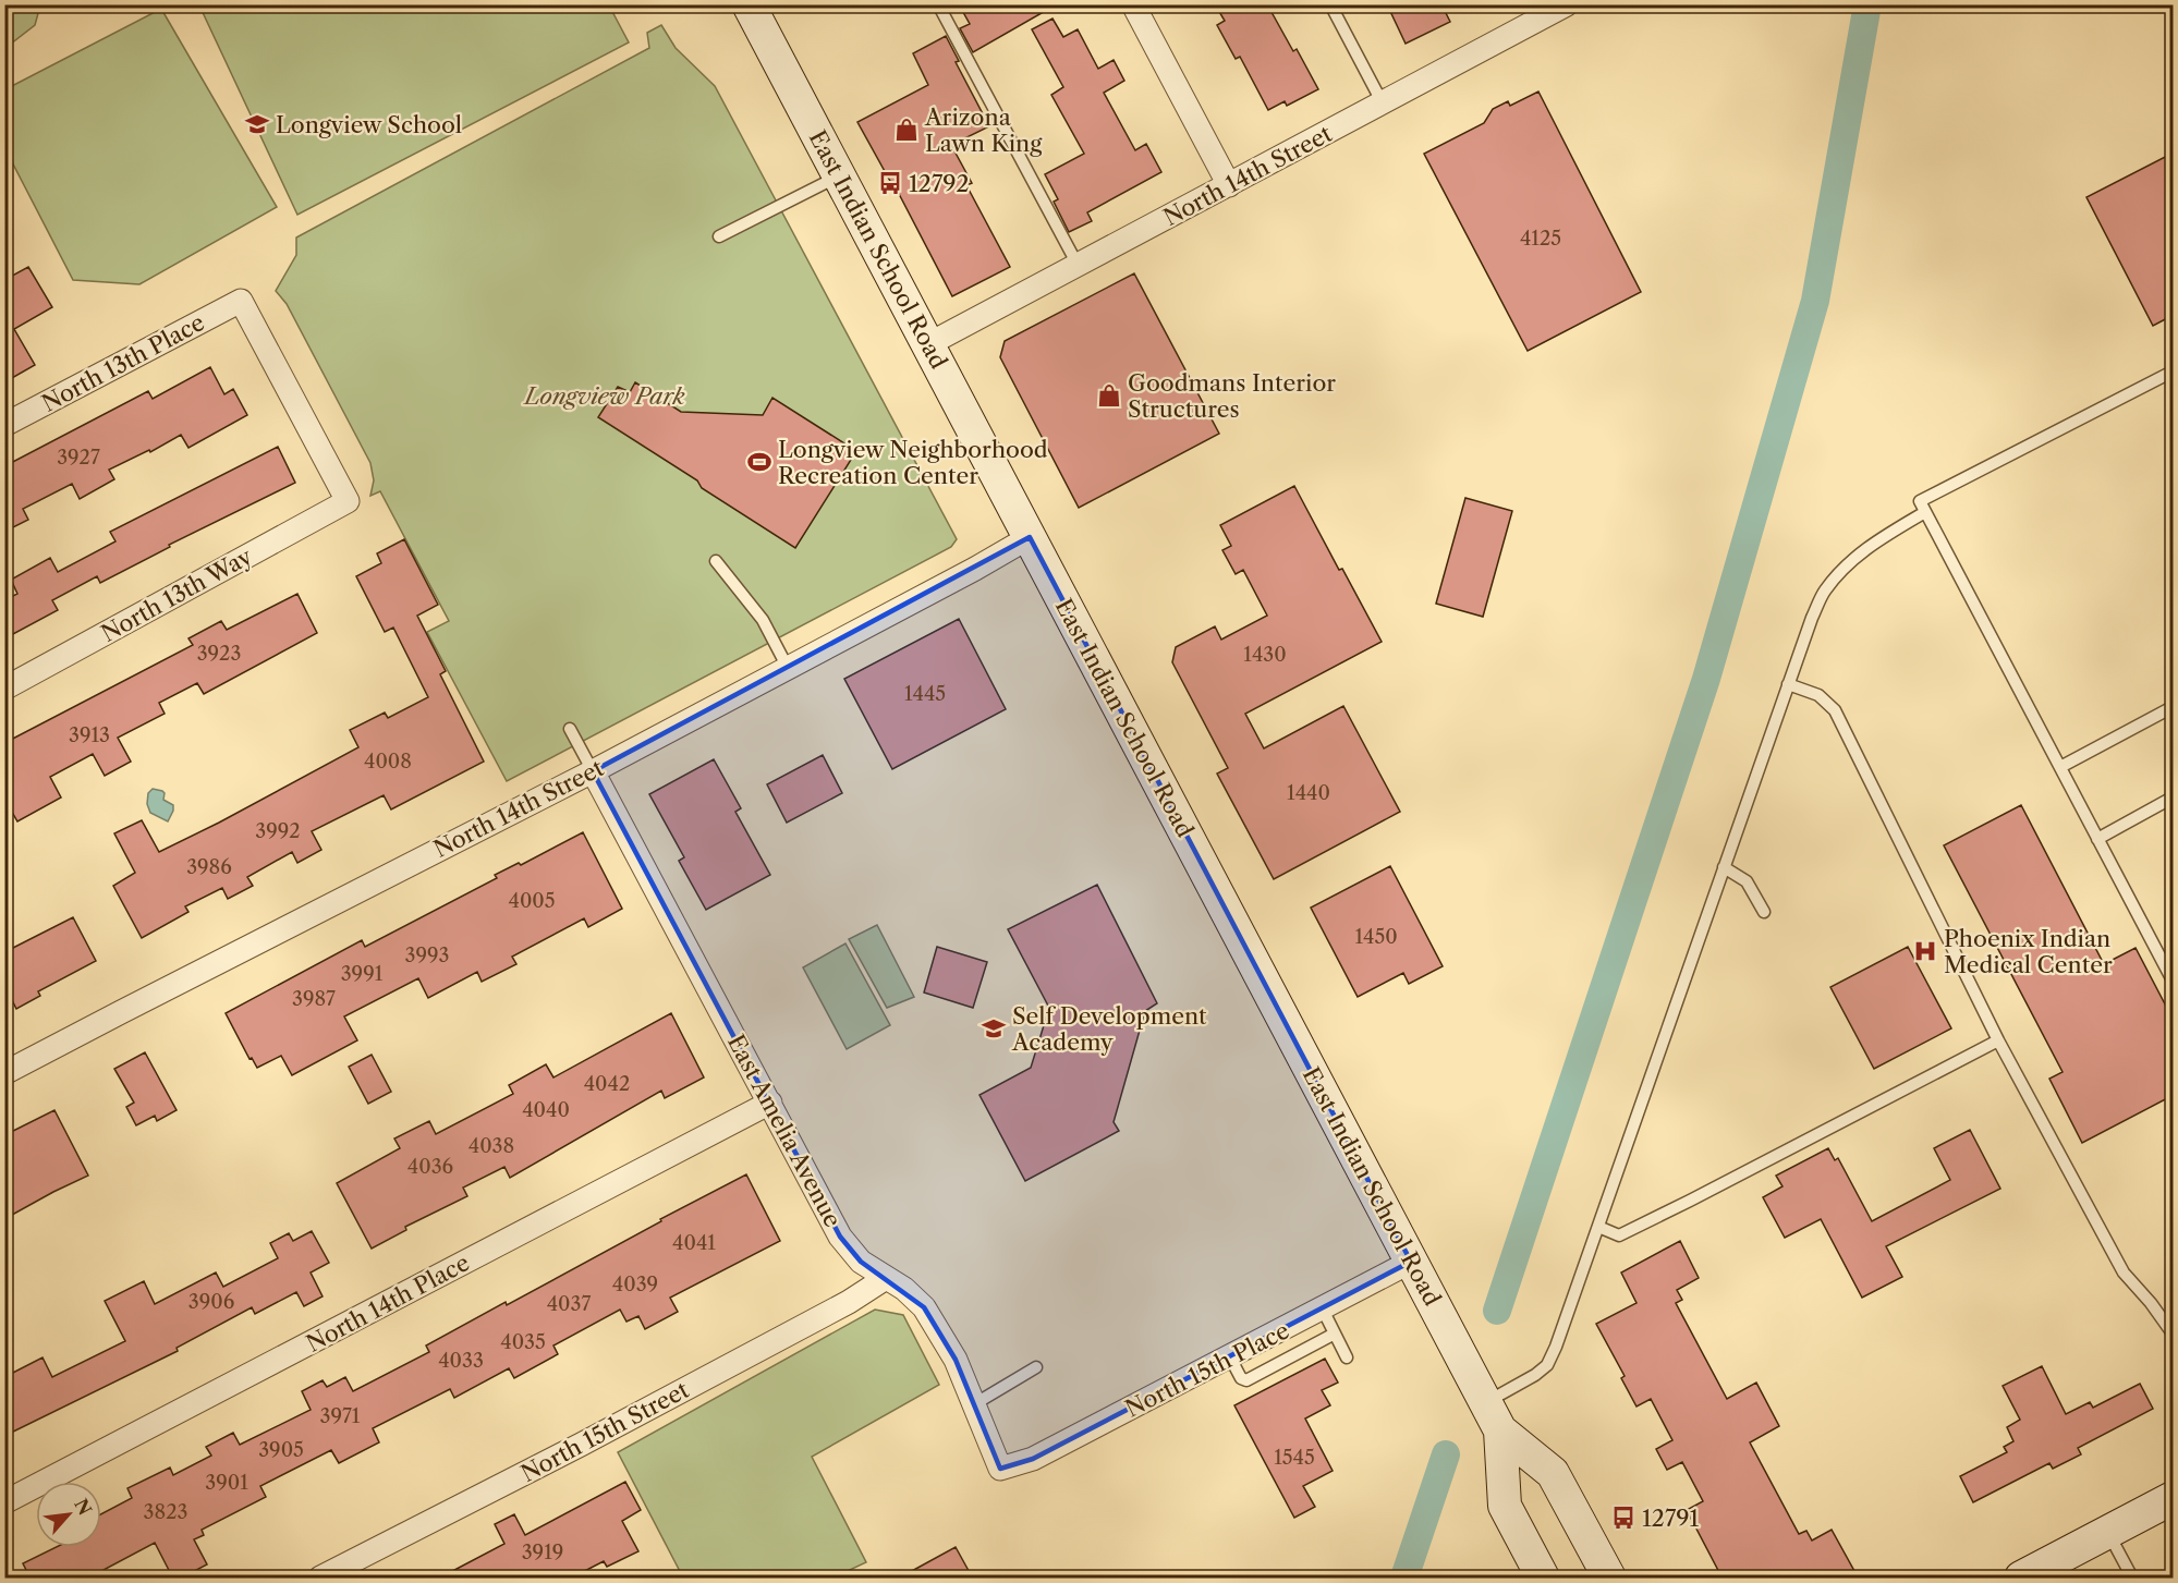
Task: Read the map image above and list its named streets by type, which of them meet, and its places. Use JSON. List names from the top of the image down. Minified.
{"streets":{"main road":["East Indian School Road"],"street":["North 14th Street","North 13th Place","North 13th Way","East Amelia Avenue","North 14th Place","North 15th Place","North 15th Street"]},"crossings":[["North 14th Street","East Indian School Road"],["North 14th Street","East Amelia Avenue"],["East Indian School Road","North 15th Place"],["North 13th Place","North 13th Way"],["East Amelia Avenue","North 14th Place"],["East Amelia Avenue","North 15th Place"],["East Amelia Avenue","North 15th Street"]],"parks":["Longview Park"],"places":{"school or university":["Longview School","Self Development Academy"],"shop":["Arizona Lawn King","Goodmans Interior Structures"],"bus stop":["12792","12791"],"sports":["Longview Neighborhood Recreation Center"],"hospital":["Phoenix Indian Medical Center"]},"house_numbers":["4125","3927","3923","1430","1445","3913","4008","1440","3992","3986","4005","1450","3993","3991","3987","4042","4040","4038","4036","4041","4039","3906","4037","4035","4033","3971","3905","1545","3901","3823","3919"],"north":"top right"}
